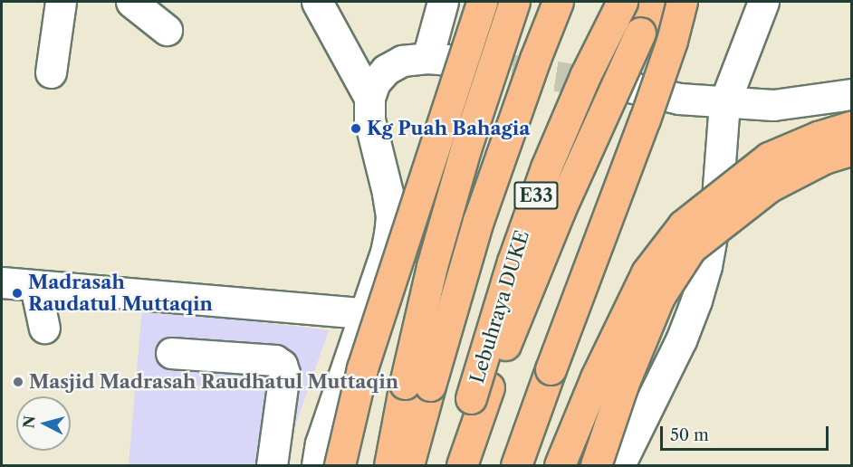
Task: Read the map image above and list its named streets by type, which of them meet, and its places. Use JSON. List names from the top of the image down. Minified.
{"streets":{"highway":["E33","Lebuhraya DUKE"]},"places":["Kg Puah Bahagia","Madrasah Raudatul Muttaqin","Masjid Madrasah Raudhatul Muttaqin"],"scale_bar":"50 m","north":"left"}
